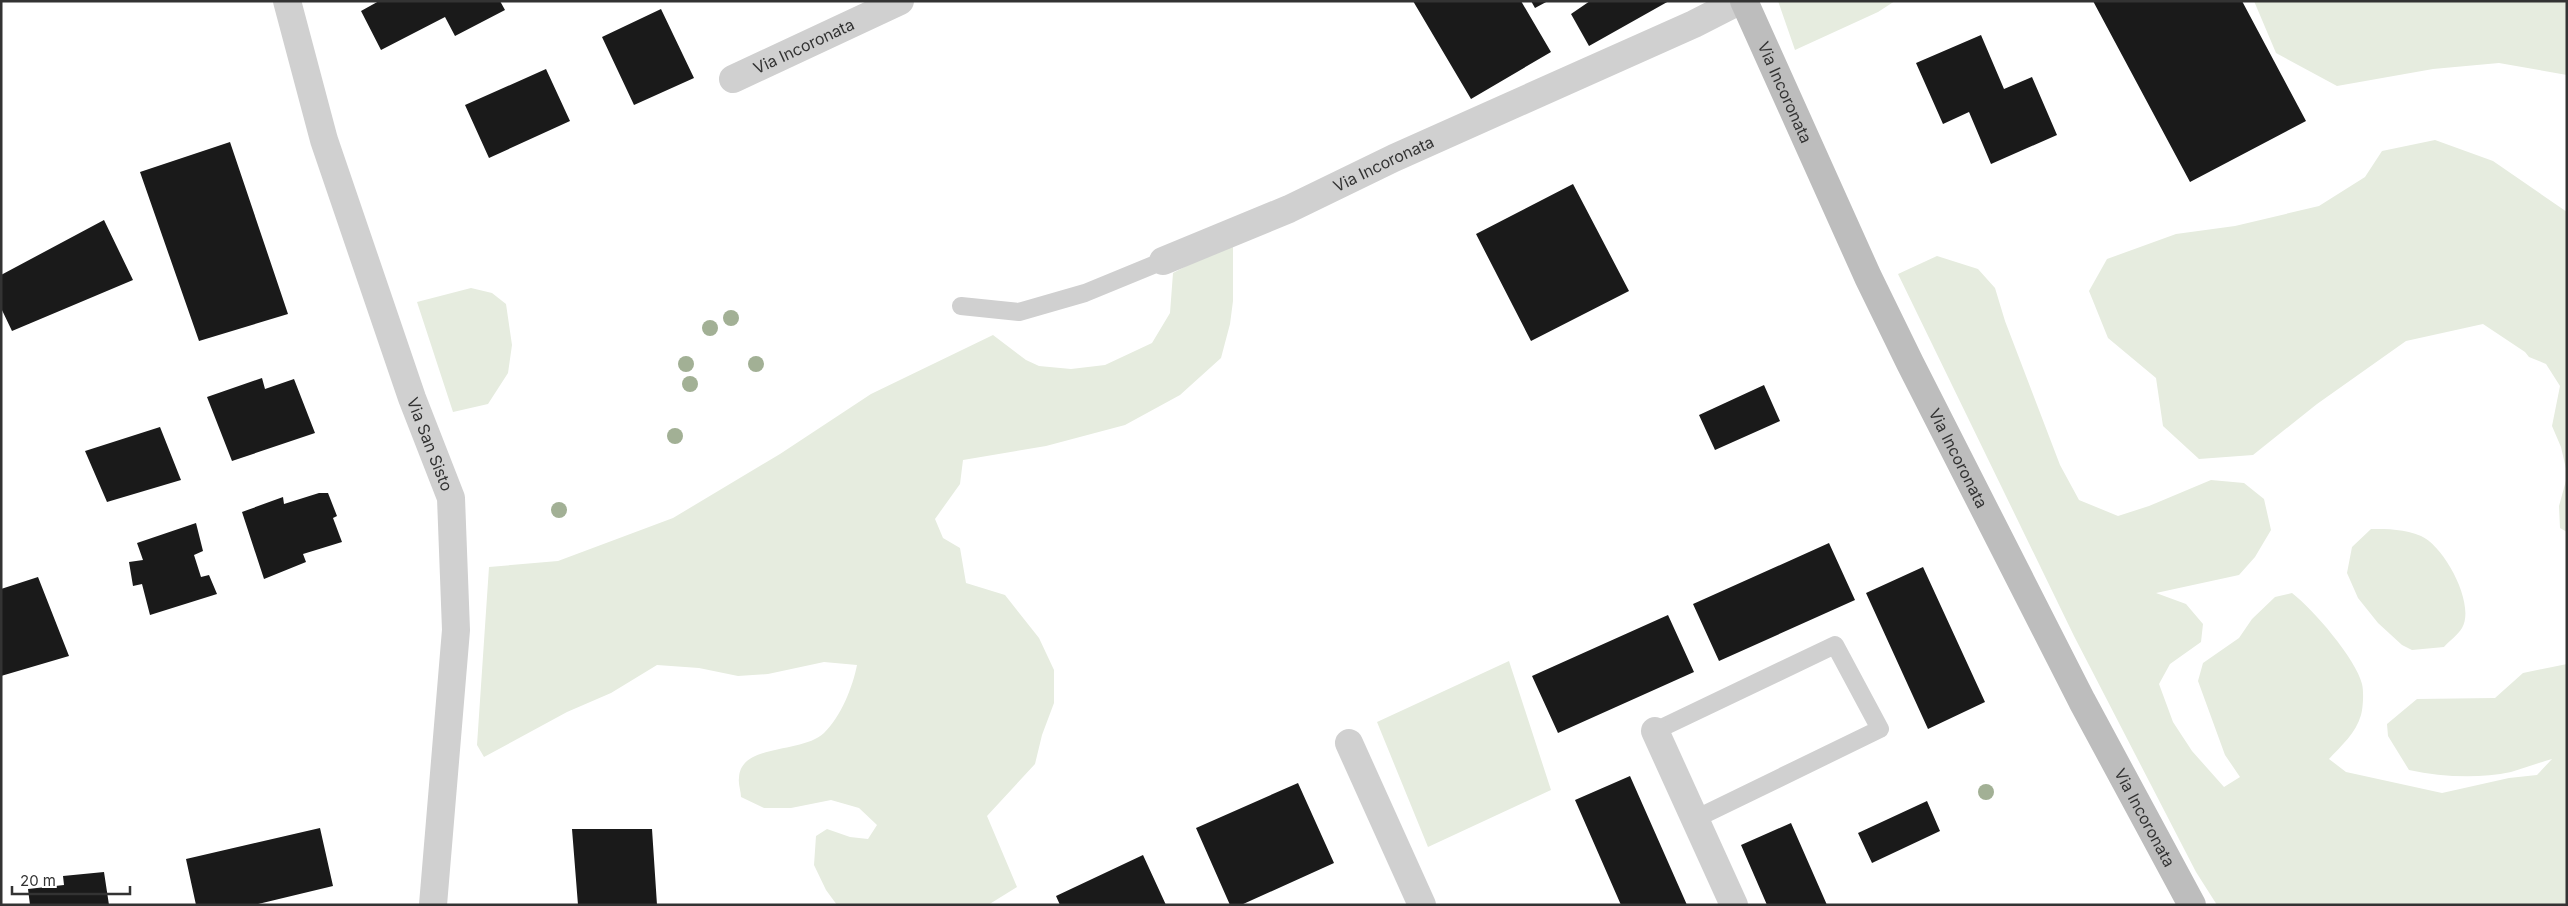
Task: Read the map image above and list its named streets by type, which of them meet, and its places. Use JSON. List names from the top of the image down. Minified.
{"streets":{"main road":["Via Incoronata"],"street":["Via San Sisto"]},"scale_bar":"20 m"}
